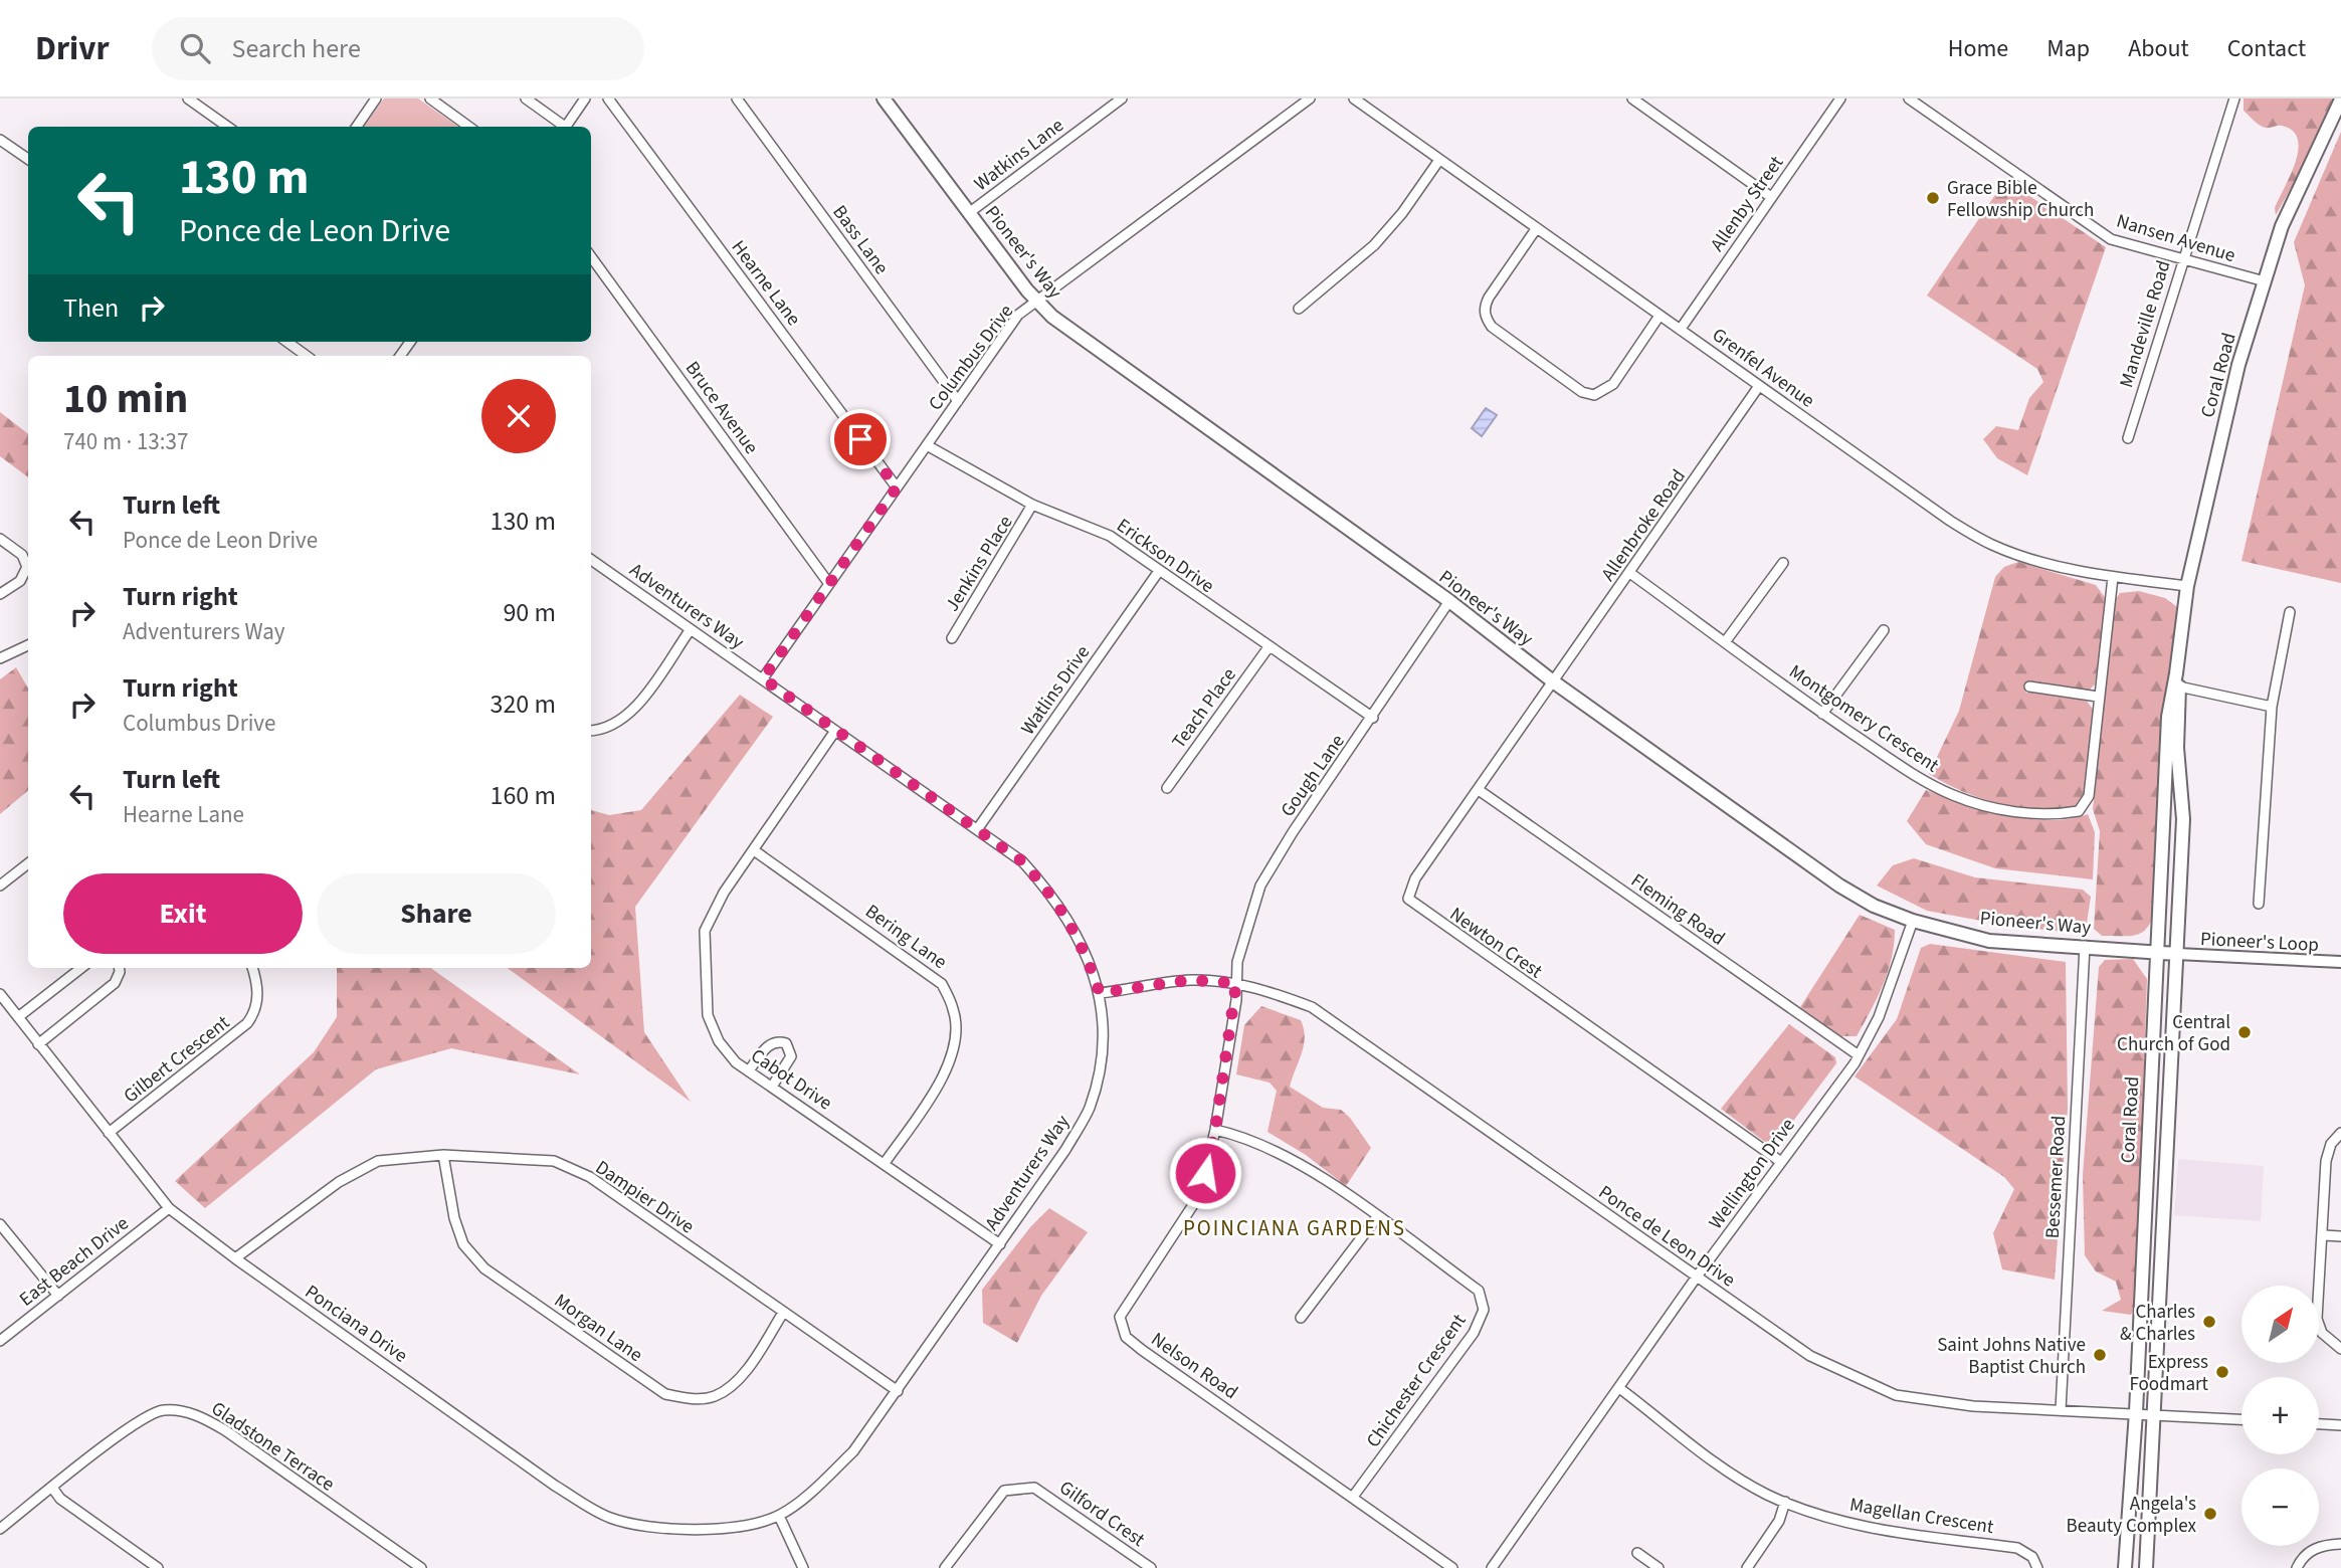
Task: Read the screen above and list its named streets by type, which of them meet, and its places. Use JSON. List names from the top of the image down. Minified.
{"streets":{"main road":["Pioneer's Way","Coral Road"],"street":["Watkins Lane","Allenby Street","Nansen Avenue","Bass Lane","Hearne Lane","Mandeville Road","Columbus Drive","Grenfel Avenue","Bruce Avenue","Allenbroke Road","Erickson Drive","Jenkins Place","Adventurers Way","Watlins Drive","Teach Place","Montgomery Crescent","Gough Lane","Fleming Road","Bering Lane","Pioneer's Loop","Newton Crest","Gilbert Crescent","Cabot Drive","Wellington Drive","Bessemer Road","Dampier Drive","Ponce de Leon Drive","East Beach Drive","Ponciana Drive","Morgan Lane","Nelson Road","Chichester Crescent","Gladstone Terrace","Gilford Crest","Magellan Crescent"]},"crossings":[["Watkins Lane","Pioneer's Way"],["Allenby Street","Grenfel Avenue"],["Nansen Avenue","Mandeville Road"],["Nansen Avenue","Coral Road"],["Bass Lane","Columbus Drive"],["Pioneer's Way","Columbus Drive"],["Pioneer's Way","Coral Road"],["Pioneer's Way","Allenbroke Road"],["Pioneer's Way","Gough Lane"],["Pioneer's Way","Pioneer's Loop"],["Pioneer's Way","Newton Crest"],["Pioneer's Way","Wellington Drive"],["Pioneer's Way","Bessemer Road"],["Hearne Lane","Columbus Drive"],["Columbus Drive","Bruce Avenue"],["Columbus Drive","Erickson Drive"],["Columbus Drive","Adventurers Way"],["Grenfel Avenue","Coral Road"],["Grenfel Avenue","Allenbroke Road"],["Grenfel Avenue","Montgomery Crescent"],["Coral Road","Pioneer's Loop"],["Coral Road","Ponce de Leon Drive"],["Allenbroke Road","Montgomery Crescent"],["Allenbroke Road","Newton Crest"],["Erickson Drive","Jenkins Place"],["Erickson Drive","Watlins Drive"],["Erickson Drive","Teach Place"],["Erickson Drive","Gough Lane"],["Adventurers Way","Watlins Drive"],["Adventurers Way","Cabot Drive"],["Adventurers Way","Dampier Drive"],["Adventurers Way","Ponce de Leon Drive"],["Adventurers Way","Ponciana Drive"],["Gough Lane","Ponce de Leon Drive"],["Gough Lane","Nelson Road"],["Fleming Road","Newton Crest"],["Fleming Road","Wellington Drive"],["Bering Lane","Cabot Drive"],["Newton Crest","Wellington Drive"],["Gilbert Crescent","Ponciana Drive"],["Wellington Drive","Ponce de Leon Drive"],["Wellington Drive","Magellan Crescent"],["Bessemer Road","Ponce de Leon Drive"],["Dampier Drive","Ponciana Drive"],["Dampier Drive","Morgan Lane"],["Ponce de Leon Drive","Nelson Road"],["East Beach Drive","Ponciana Drive"],["Nelson Road","Chichester Crescent"]],"districts":["POINCIANA GARDENS"],"places":["Grace Bible Fellowship Church","Central Church of God","Charles & Charles","Saint Johns Native Baptist Church","Express Foodmart","Angela's Beauty Complex"],"north":"top right","page":{"header":"Drivr","search":"Search here","nav":["Home","Map","About","Contact"],"turn":["130 m","Ponce de Leon Drive"],"then":"Then","heading":["10 min","740 m · 13:37"],"list":[{"name":"Turn left","note":"Ponce de Leon Drive","value":"130 m"},{"name":"Turn right","note":"Adventurers Way","value":"90 m"},{"name":"Turn right","note":"Columbus Drive","value":"320 m"},{"name":"Turn left","note":"Hearne Lane","value":"160 m"}],"buttons":["Exit","Share"],"map_buttons":["+","−"]}}
